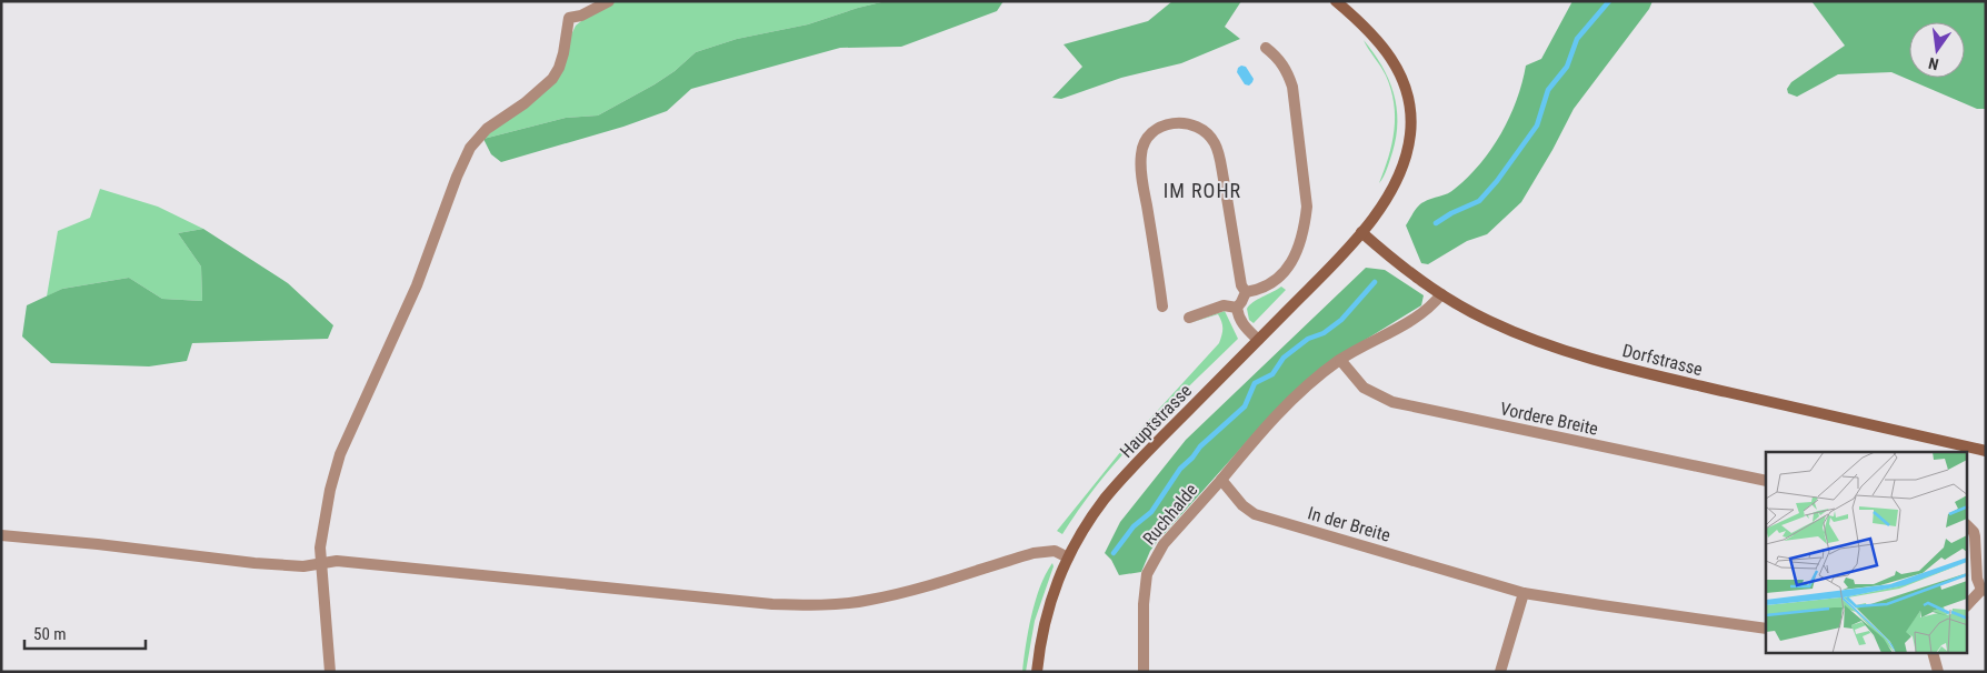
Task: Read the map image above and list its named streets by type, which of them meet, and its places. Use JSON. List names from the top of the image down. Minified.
{"streets":{"main road":["Dorfstrasse","Hauptstrasse"],"street":["Vordere Breite","Ruchhalde","In der Breite"]},"crossings":[["Dorfstrasse","Hauptstrasse"],["Ruchhalde","In der Breite"]],"districts":["IM ROHR"],"scale_bar":"50 m","north":"bottom"}
